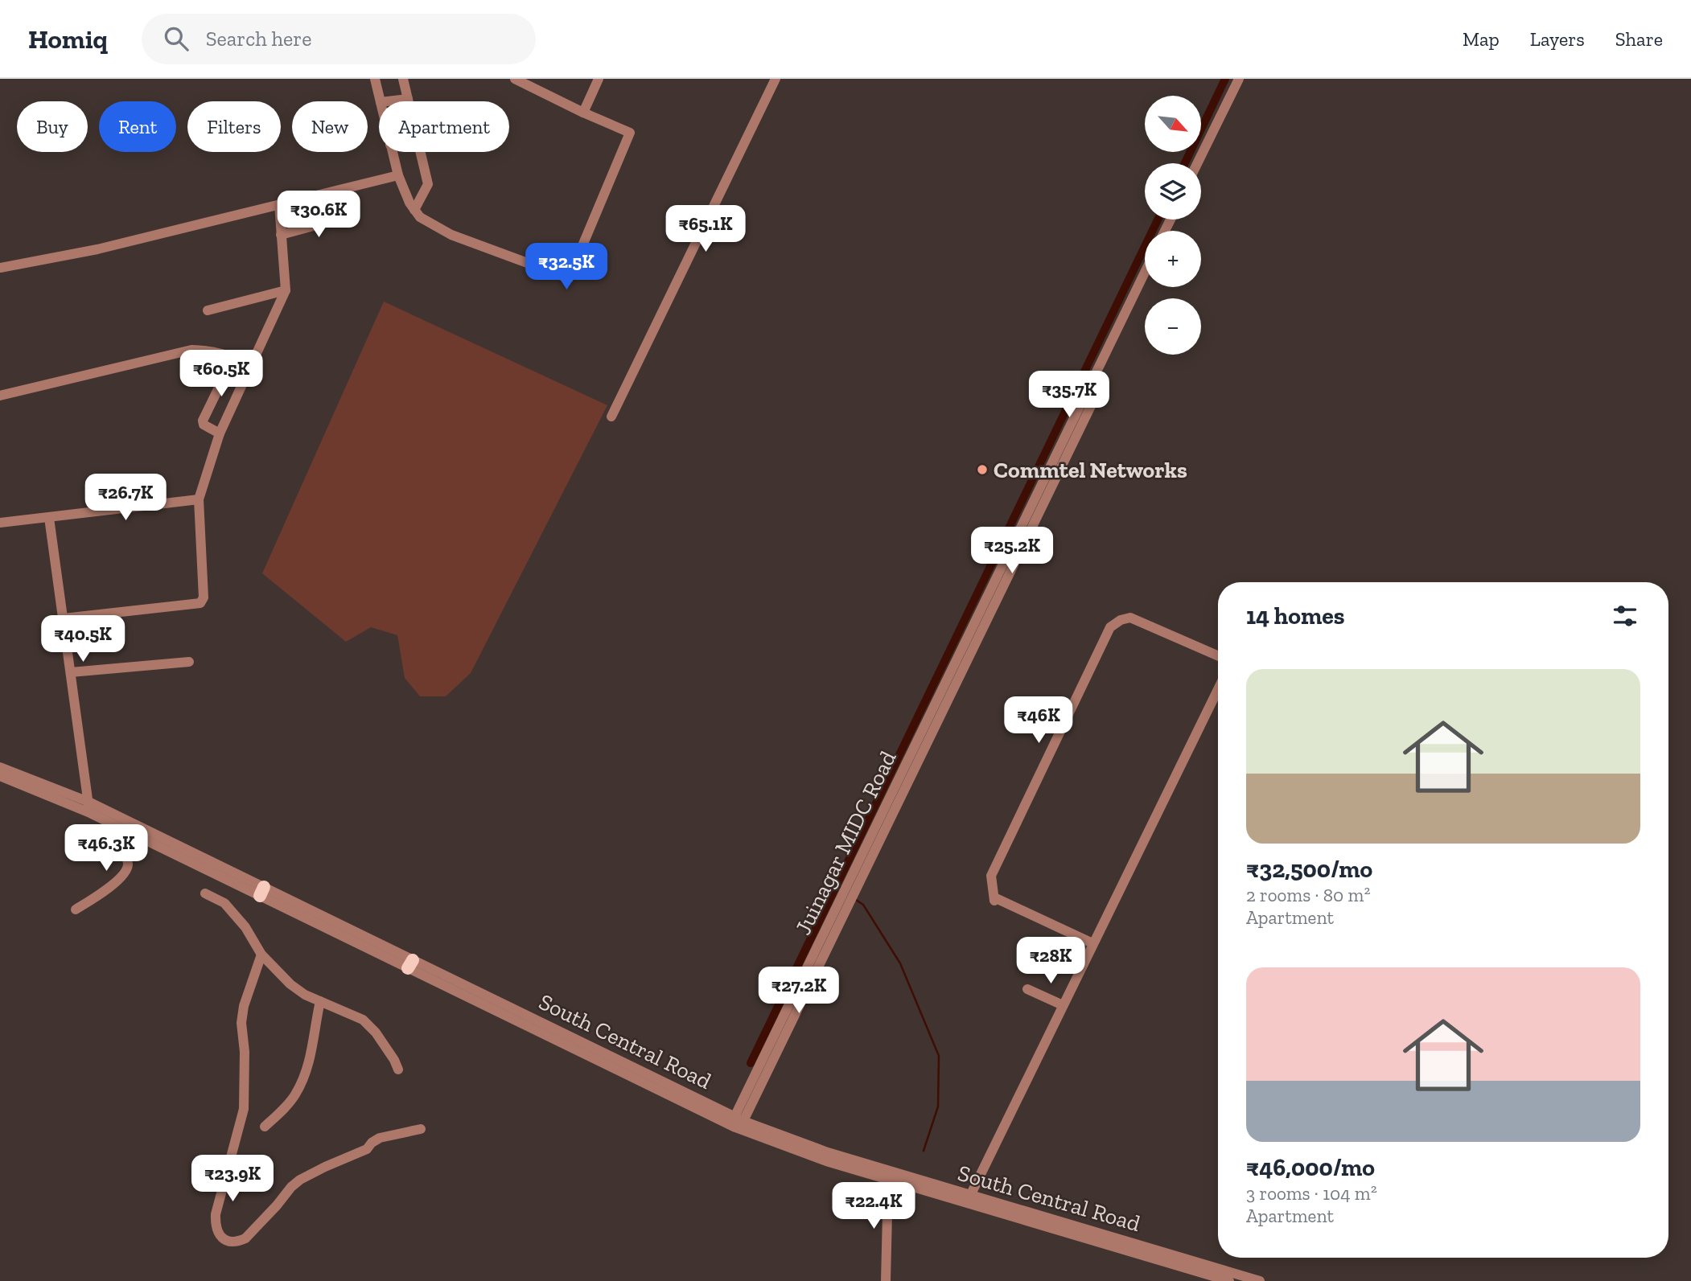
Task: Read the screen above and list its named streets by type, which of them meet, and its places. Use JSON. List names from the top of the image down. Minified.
{"streets":{"street":["Juinagar MIDC Road","South Central Road"]},"crossings":[["Juinagar MIDC Road","South Central Road"]],"places":["Commtel Networks"],"north":"bottom right","page":{"header":"Homiq","search":"Search here","nav":["Map","Layers","Share"],"map_buttons":["+","−"],"chip":["Buy","Rent","Filters","New","Apartment"],"price":["₹30.6K","₹65.1K","₹32.5K","₹60.5K","₹35.7K","₹26.7K","₹25.2K","₹40.5K","₹46K","₹46.3K","₹28K","₹27.2K","₹23.9K","₹22.4K"],"heading":"14 homes","list":[{"name":"₹32,500/mo","note":"2 rooms · 80 m² · Apartment"},{"name":"₹46,000/mo","note":"3 rooms · 104 m² · Apartment"}]}}
